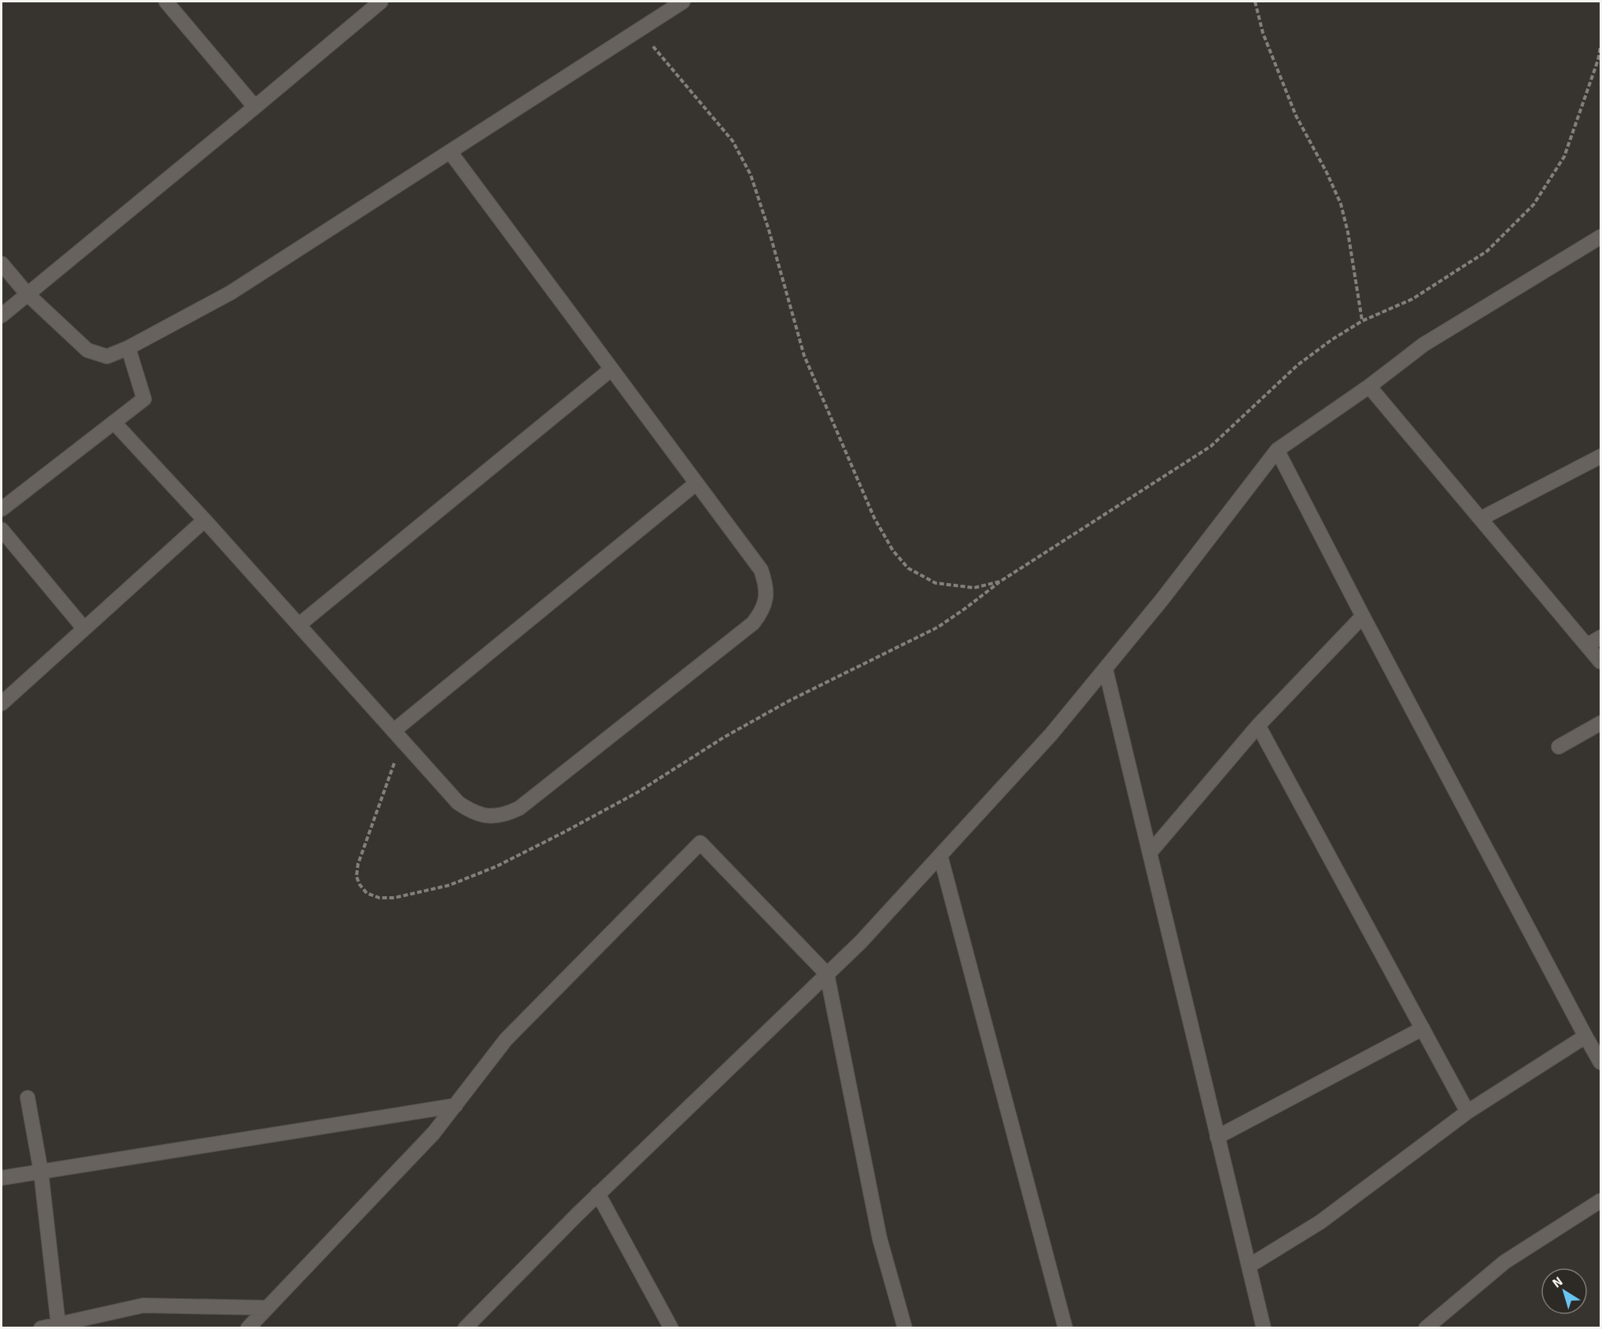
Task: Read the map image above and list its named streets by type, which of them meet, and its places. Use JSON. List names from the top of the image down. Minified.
{"north":"top left"}
